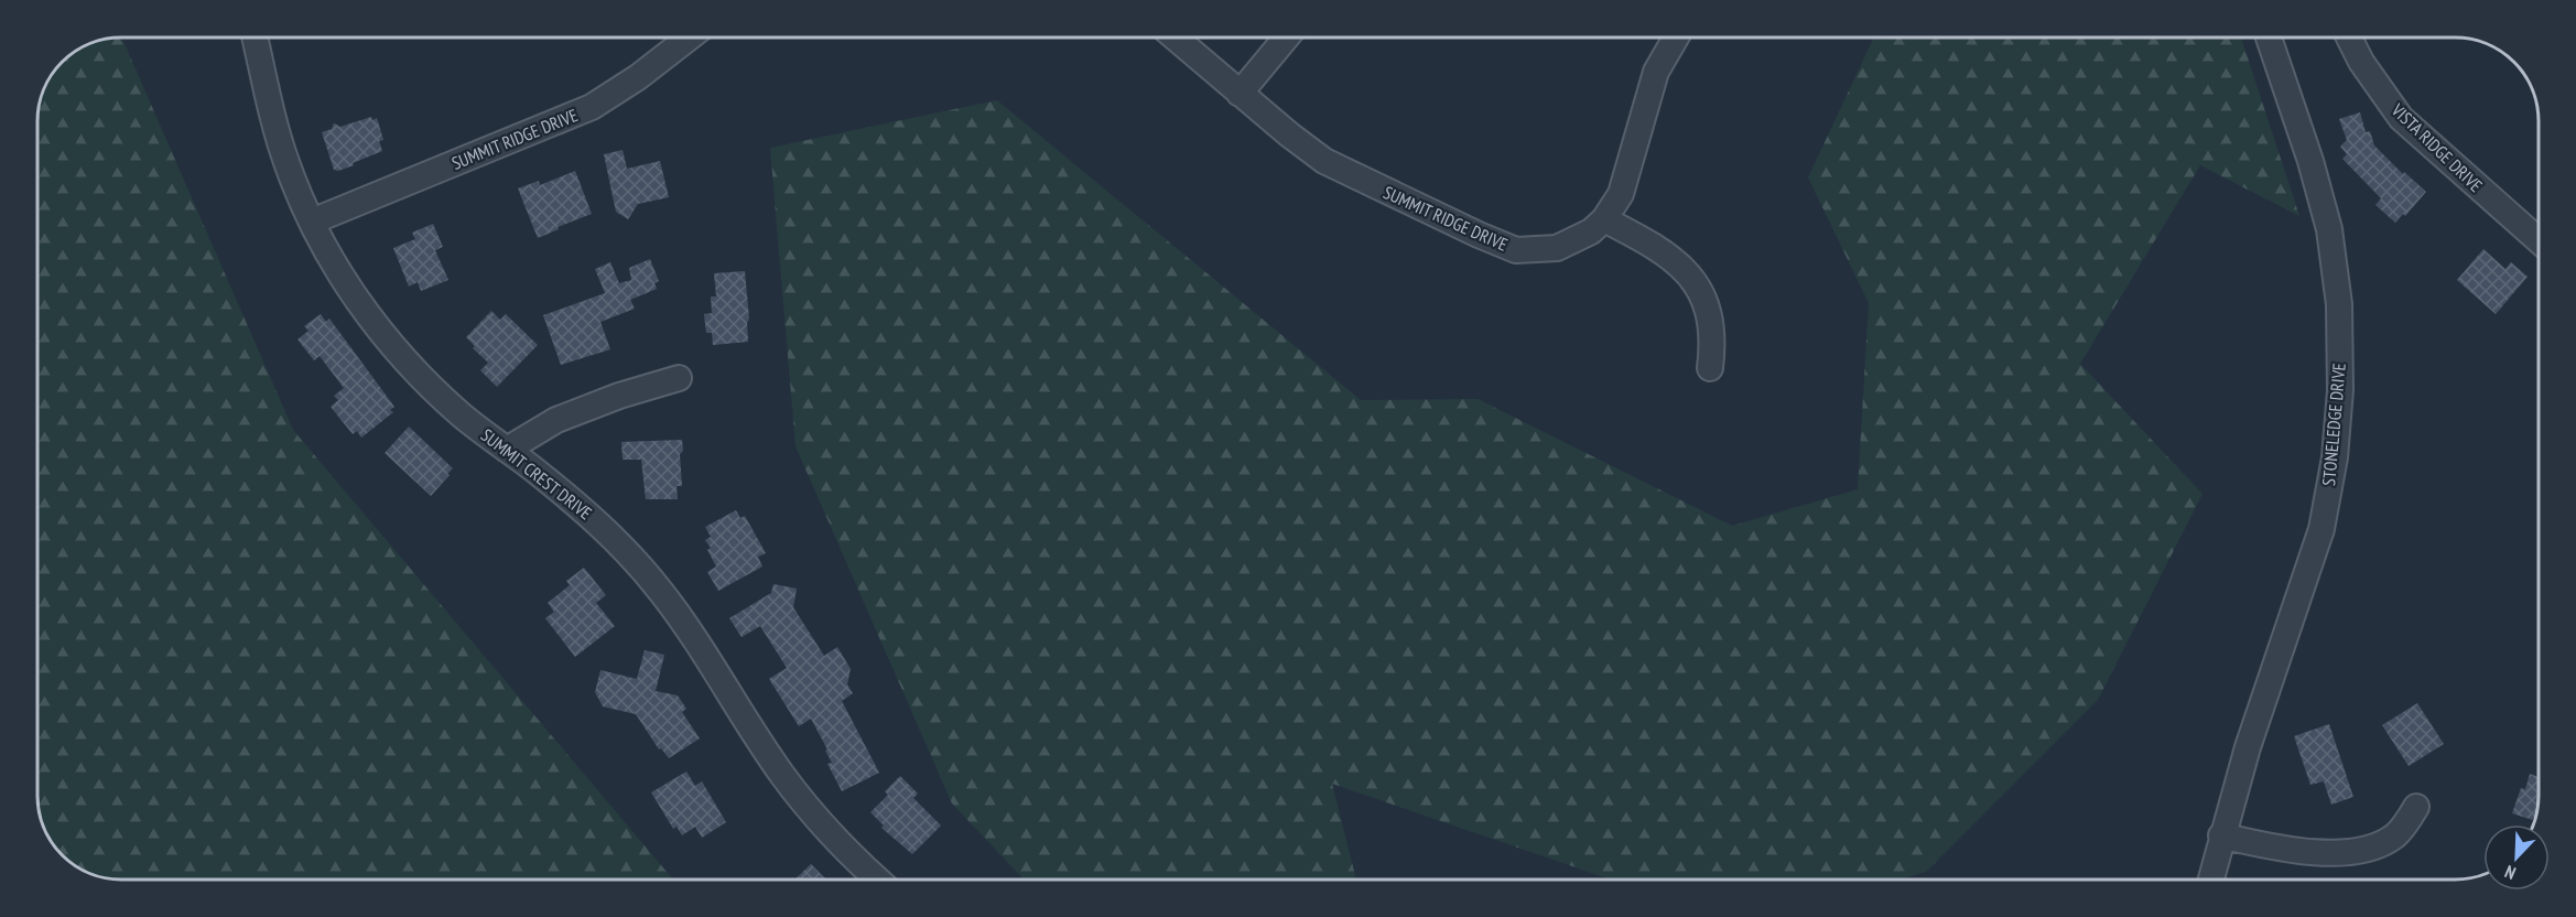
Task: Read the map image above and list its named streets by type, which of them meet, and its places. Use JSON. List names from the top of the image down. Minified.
{"streets":{"street":["SUMMIT RIDGE DRIVE","VISTA RIDGE DRIVE","STONELEDGE DRIVE","SUMMIT CREST DRIVE"]},"crossings":[["SUMMIT RIDGE DRIVE","SUMMIT CREST DRIVE"]],"north":"bottom left"}
